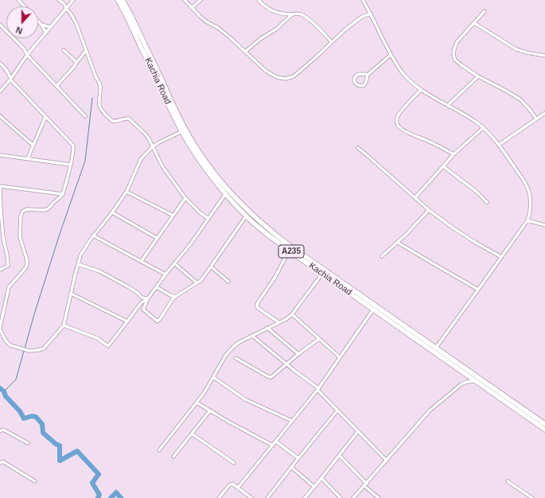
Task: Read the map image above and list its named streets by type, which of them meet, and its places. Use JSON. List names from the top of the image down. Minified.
{"streets":{"highway":["Kachia Road","A235"]},"north":"bottom"}
